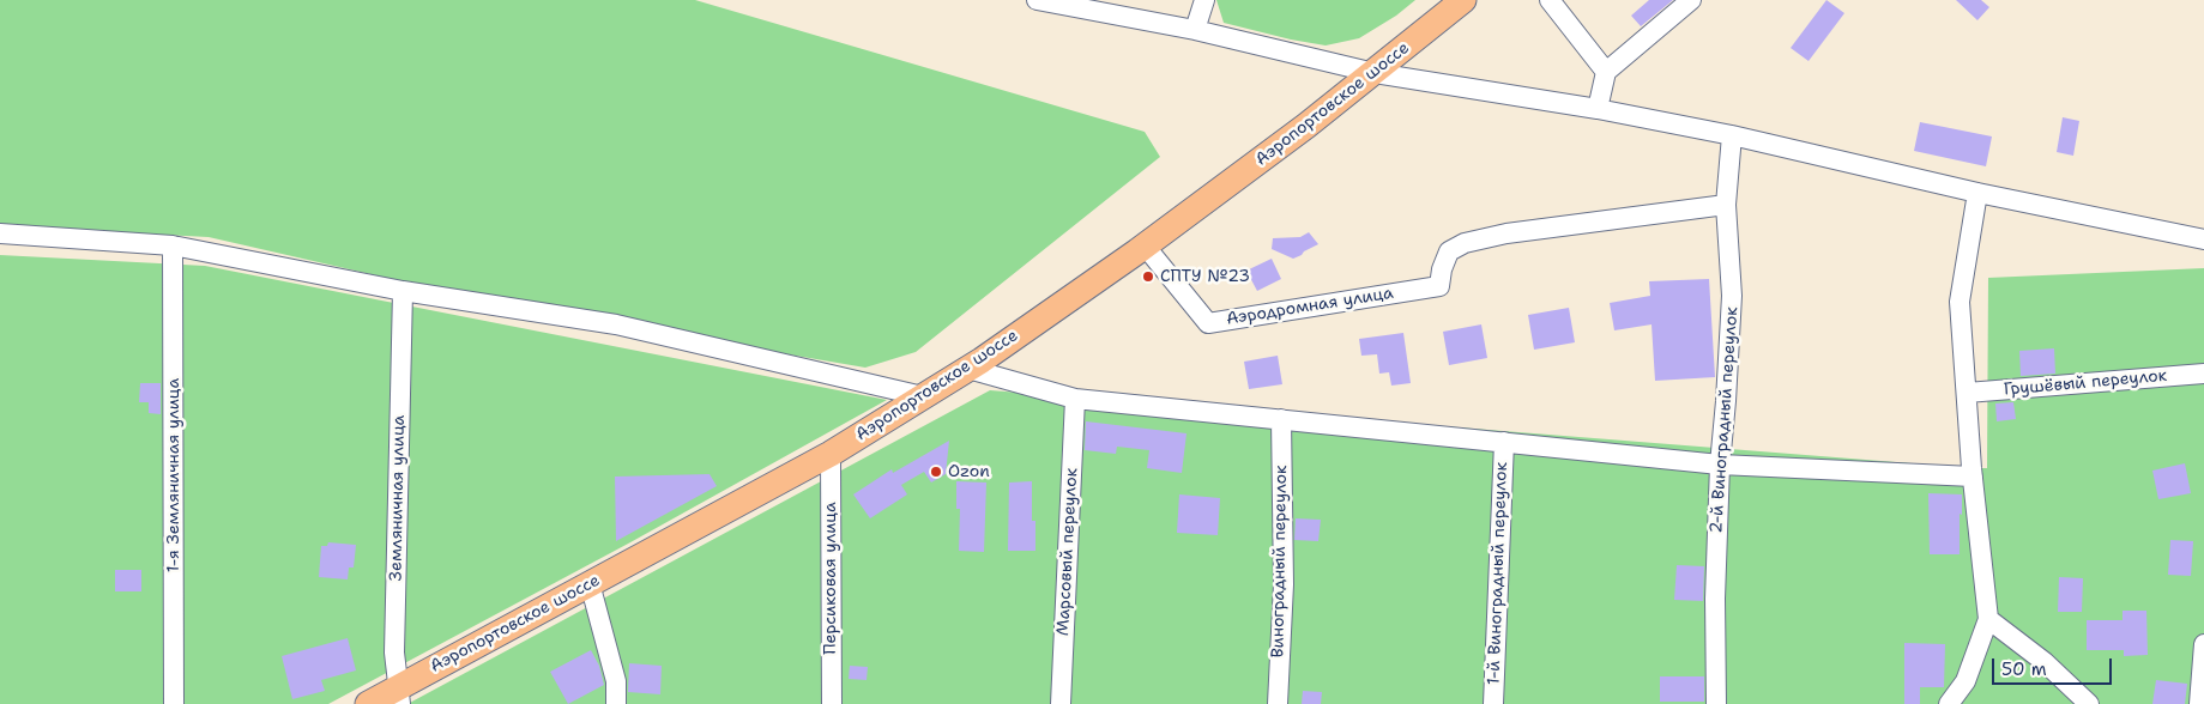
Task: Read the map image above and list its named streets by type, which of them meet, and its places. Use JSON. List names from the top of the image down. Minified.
{"streets":{"main road":["Аэропортовское шоссе"],"street":["Аэродромная улица","Грушёвый переулок","2-й Виноградный переулок","1-я Земляничная улица","Земляничная улица","Марсовый переулок","Виноградный переулок","1-й Виноградный переулок","Персиковая улица"]},"crossings":[["Аэропортовское шоссе","Аэродромная улица"],["Аэропортовское шоссе","Земляничная улица"],["Аэропортовское шоссе","Персиковая улица"],["Аэродромная улица","2-й Виноградный переулок"]],"places":["СПТУ №23","Ozon"],"scale_bar":"50 m"}
